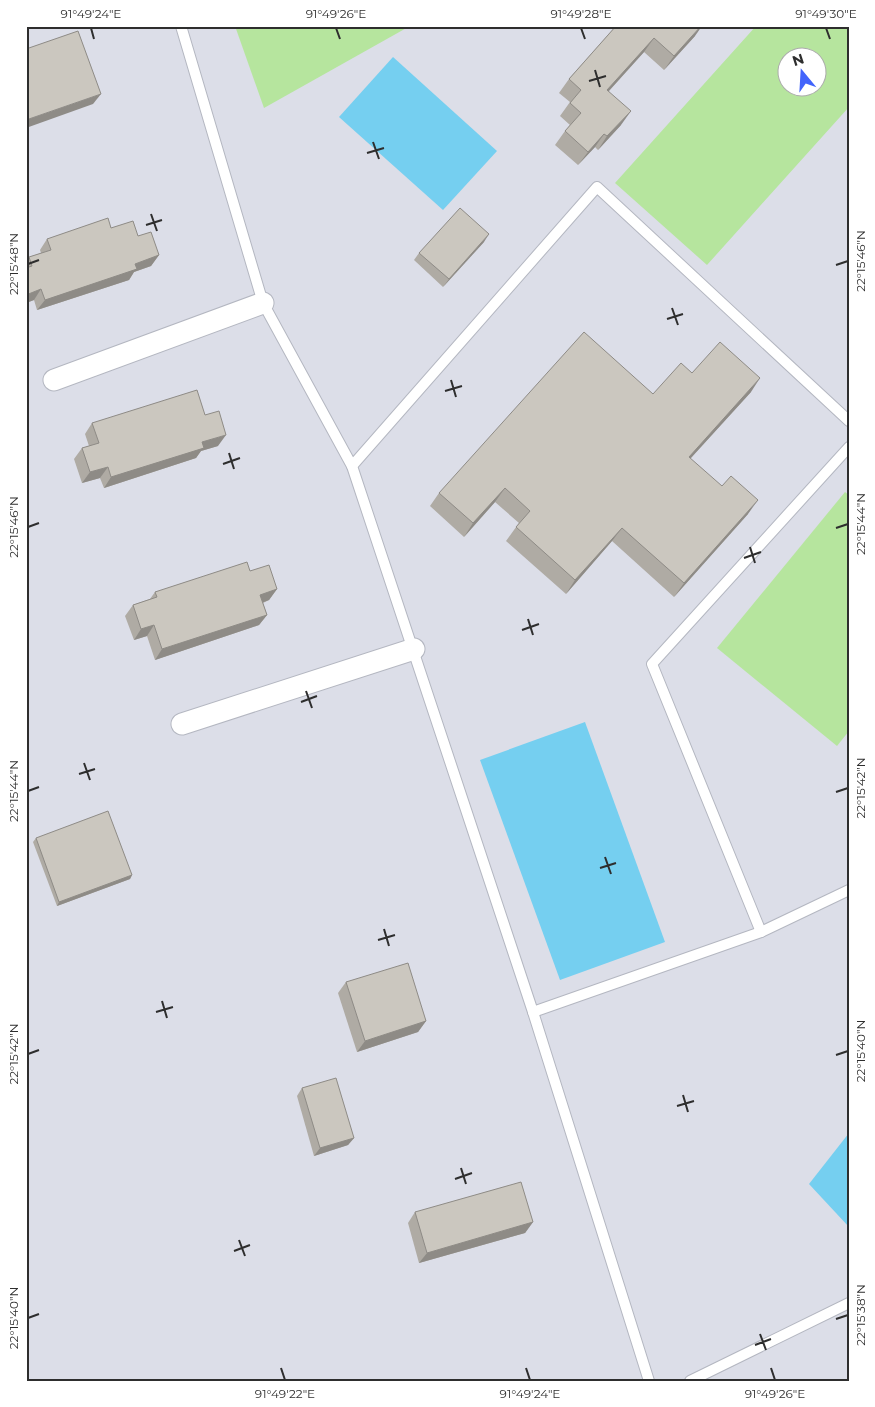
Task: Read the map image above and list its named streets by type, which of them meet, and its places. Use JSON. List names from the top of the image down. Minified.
{"north":"top","coordinates":["91°49'24\"E","91°49'26\"E","91°49'28\"E","91°49'30\"E","22°15'46\"N","22°15'48\"N","22°15'44\"N","22°15'42\"N","22°15'40\"N","22°15'38\"N","91°49'22\"E"]}
